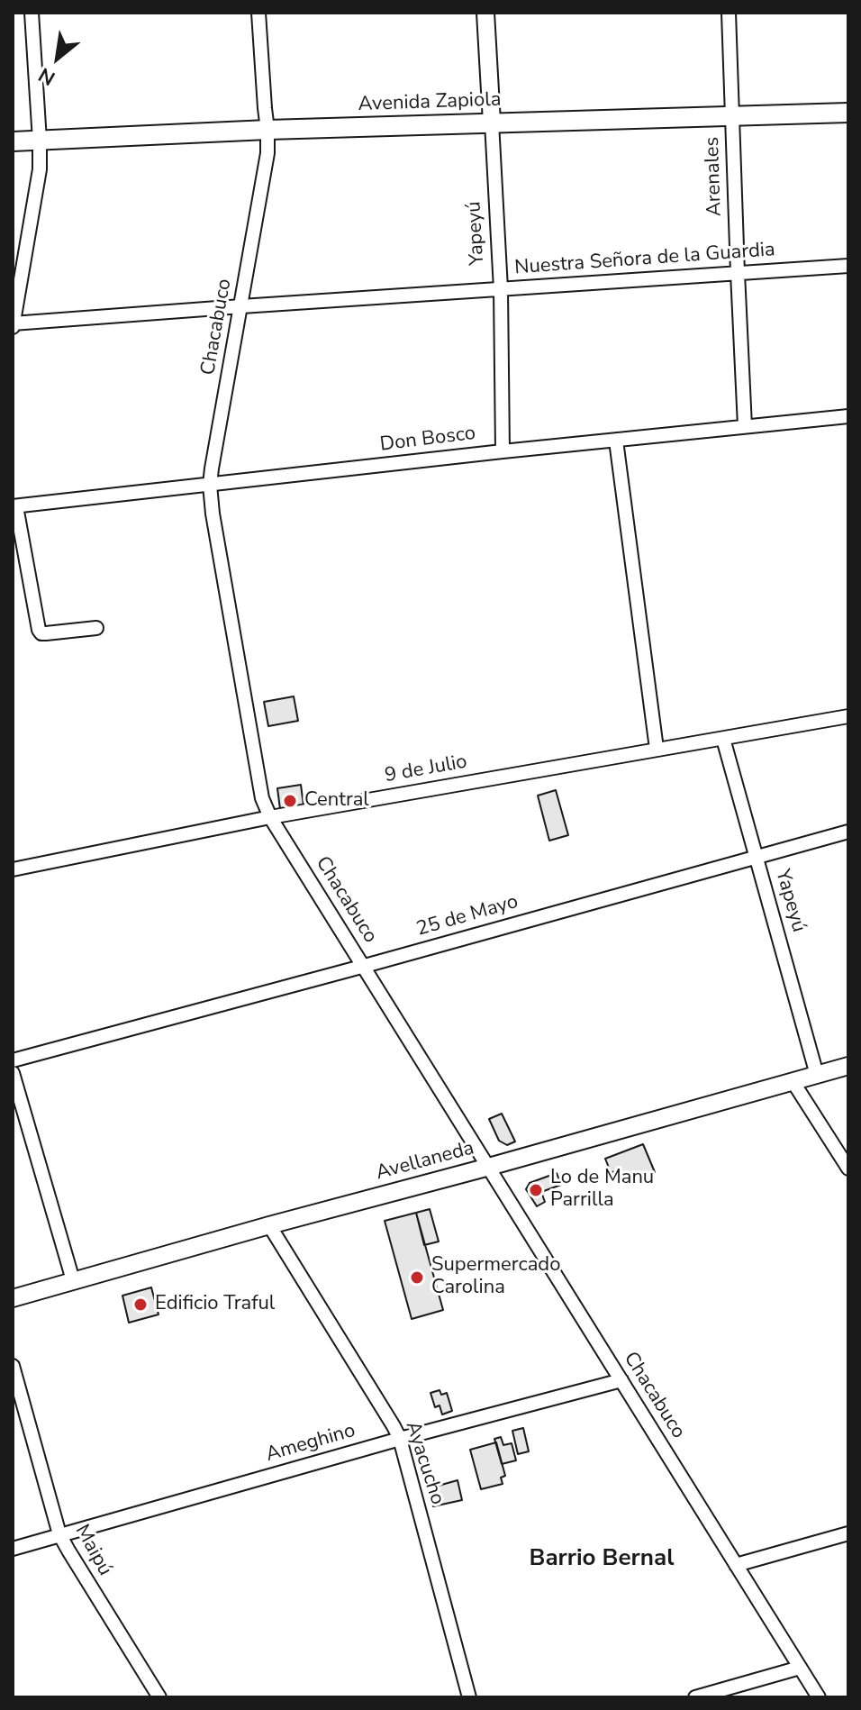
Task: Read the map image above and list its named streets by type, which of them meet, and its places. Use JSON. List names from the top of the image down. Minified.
{"streets":{"main road":["Avenida Zapiola"],"street":["Arenales","Yapeyú","Nuestra Señora de la Guardia","Chacabuco","Don Bosco","9 de Julio","25 de Mayo","Avellaneda","Ameghino","Ayacucho","Maipú"]},"crossings":[["Avenida Zapiola","Arenales"],["Avenida Zapiola","Yapeyú"],["Avenida Zapiola","Chacabuco"],["Arenales","Nuestra Señora de la Guardia"],["Arenales","Don Bosco"],["Yapeyú","Nuestra Señora de la Guardia"],["Yapeyú","Don Bosco"],["Yapeyú","9 de Julio"],["Yapeyú","25 de Mayo"],["Yapeyú","Avellaneda"],["Nuestra Señora de la Guardia","Chacabuco"],["Chacabuco","Don Bosco"],["Chacabuco","9 de Julio"],["Chacabuco","25 de Mayo"],["Chacabuco","Avellaneda"],["Chacabuco","Ameghino"],["Avellaneda","Ayacucho"],["Ameghino","Ayacucho"],["Ameghino","Maipú"]],"districts":["Barrio Bernal"],"places":["Central","Lo de Manu Parrilla","Supermercado Carolina","Edificio Traful"],"north":"bottom left"}
